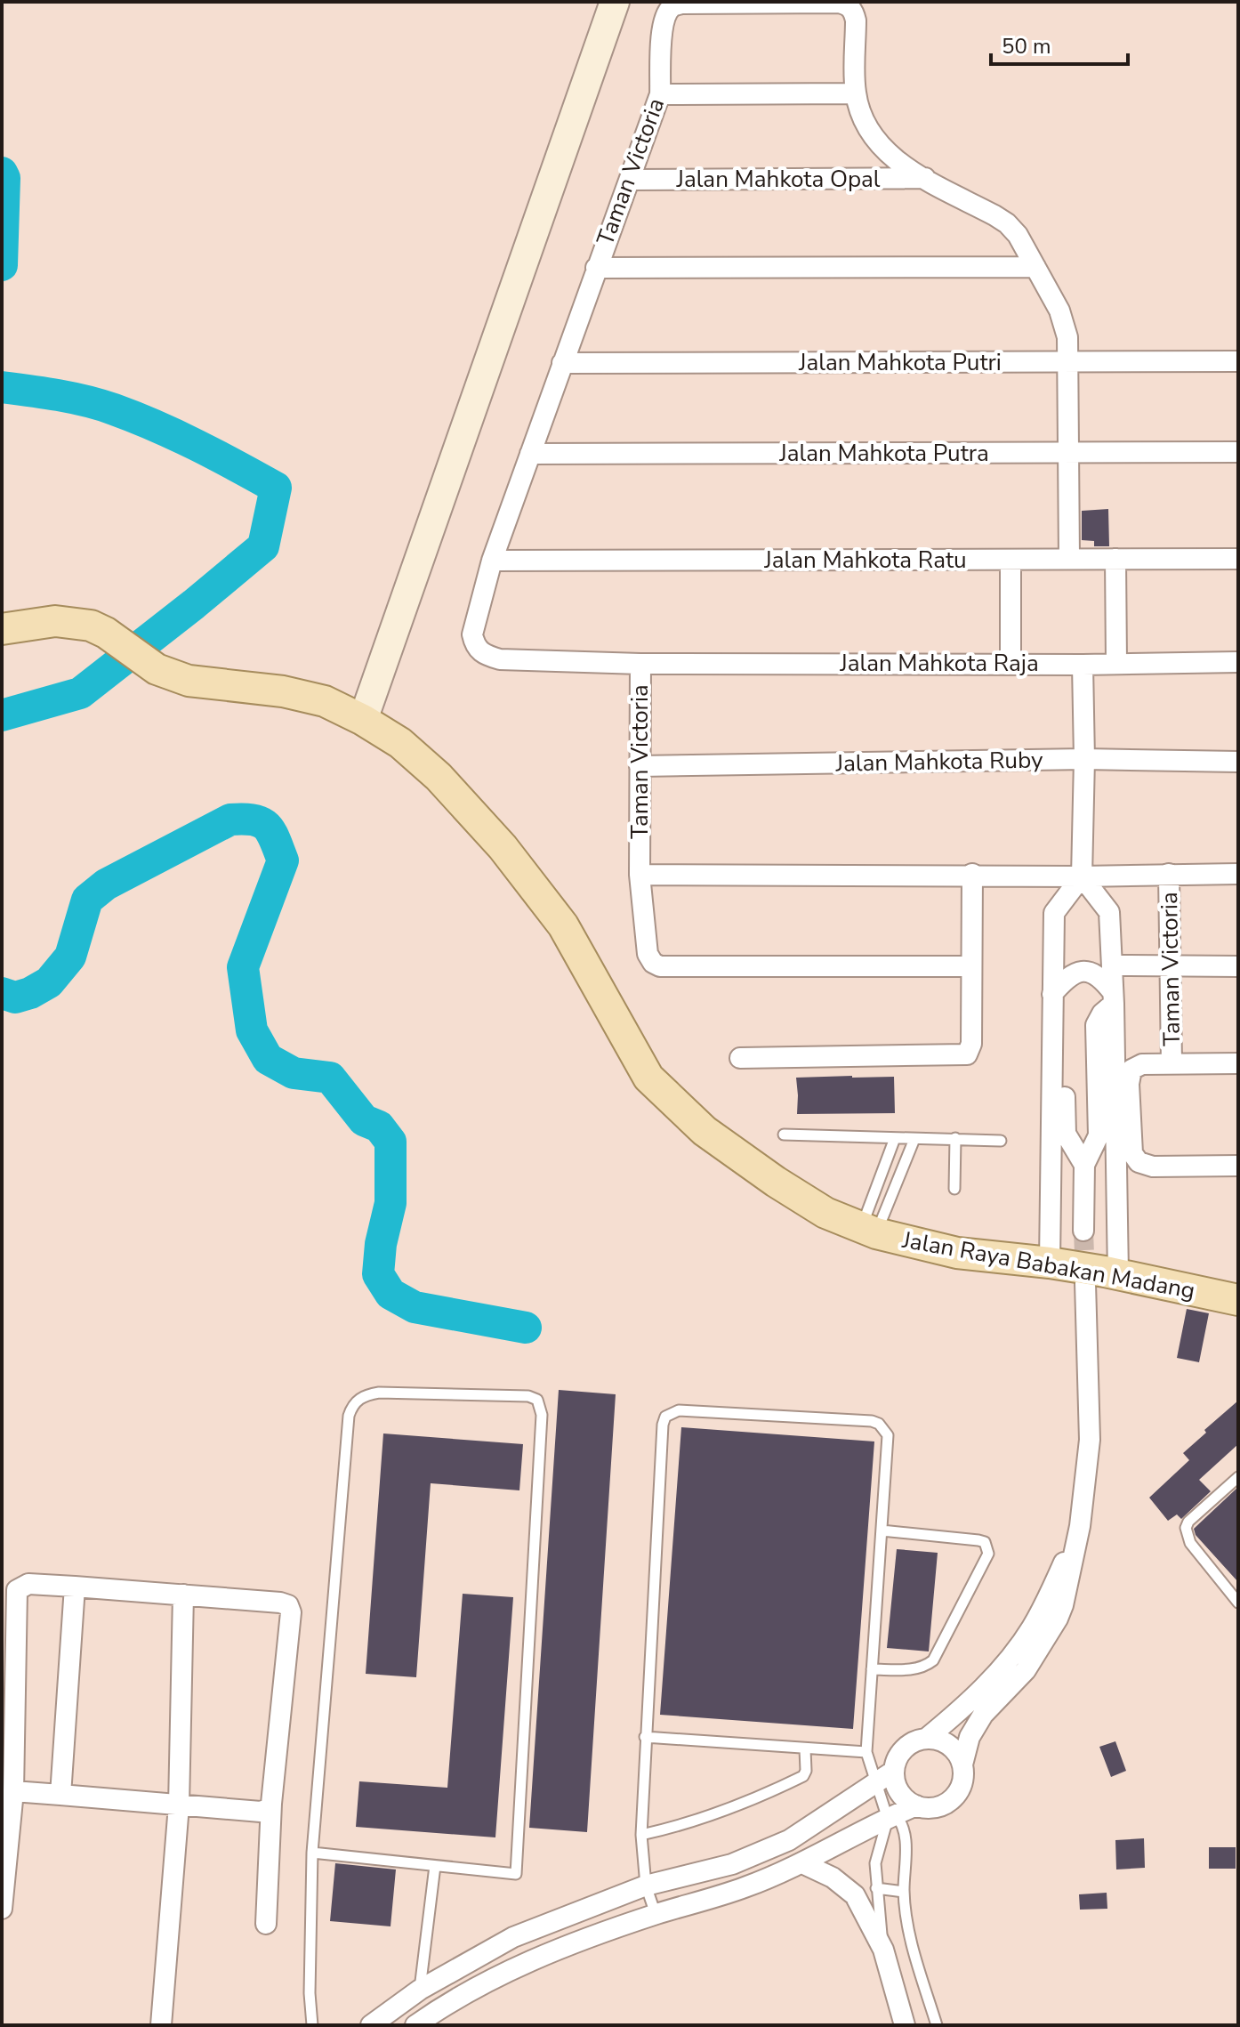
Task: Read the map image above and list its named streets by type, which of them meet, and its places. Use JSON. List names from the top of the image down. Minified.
{"streets":{"main road":["Jalan Raya Babakan Madang"],"street":["Taman Victoria","Jalan Mahkota Opal","Jalan Mahkota Putri","Jalan Mahkota Putra","Jalan Mahkota Ratu","Jalan Mahkota Raja","Jalan Mahkota Ruby"]},"crossings":[["Taman Victoria","Jalan Mahkota Opal"],["Taman Victoria","Jalan Mahkota Putri"],["Taman Victoria","Jalan Mahkota Putra"],["Taman Victoria","Jalan Mahkota Ratu"],["Taman Victoria","Jalan Mahkota Raja"],["Taman Victoria","Jalan Mahkota Ruby"]],"scale_bar":"50 m"}
